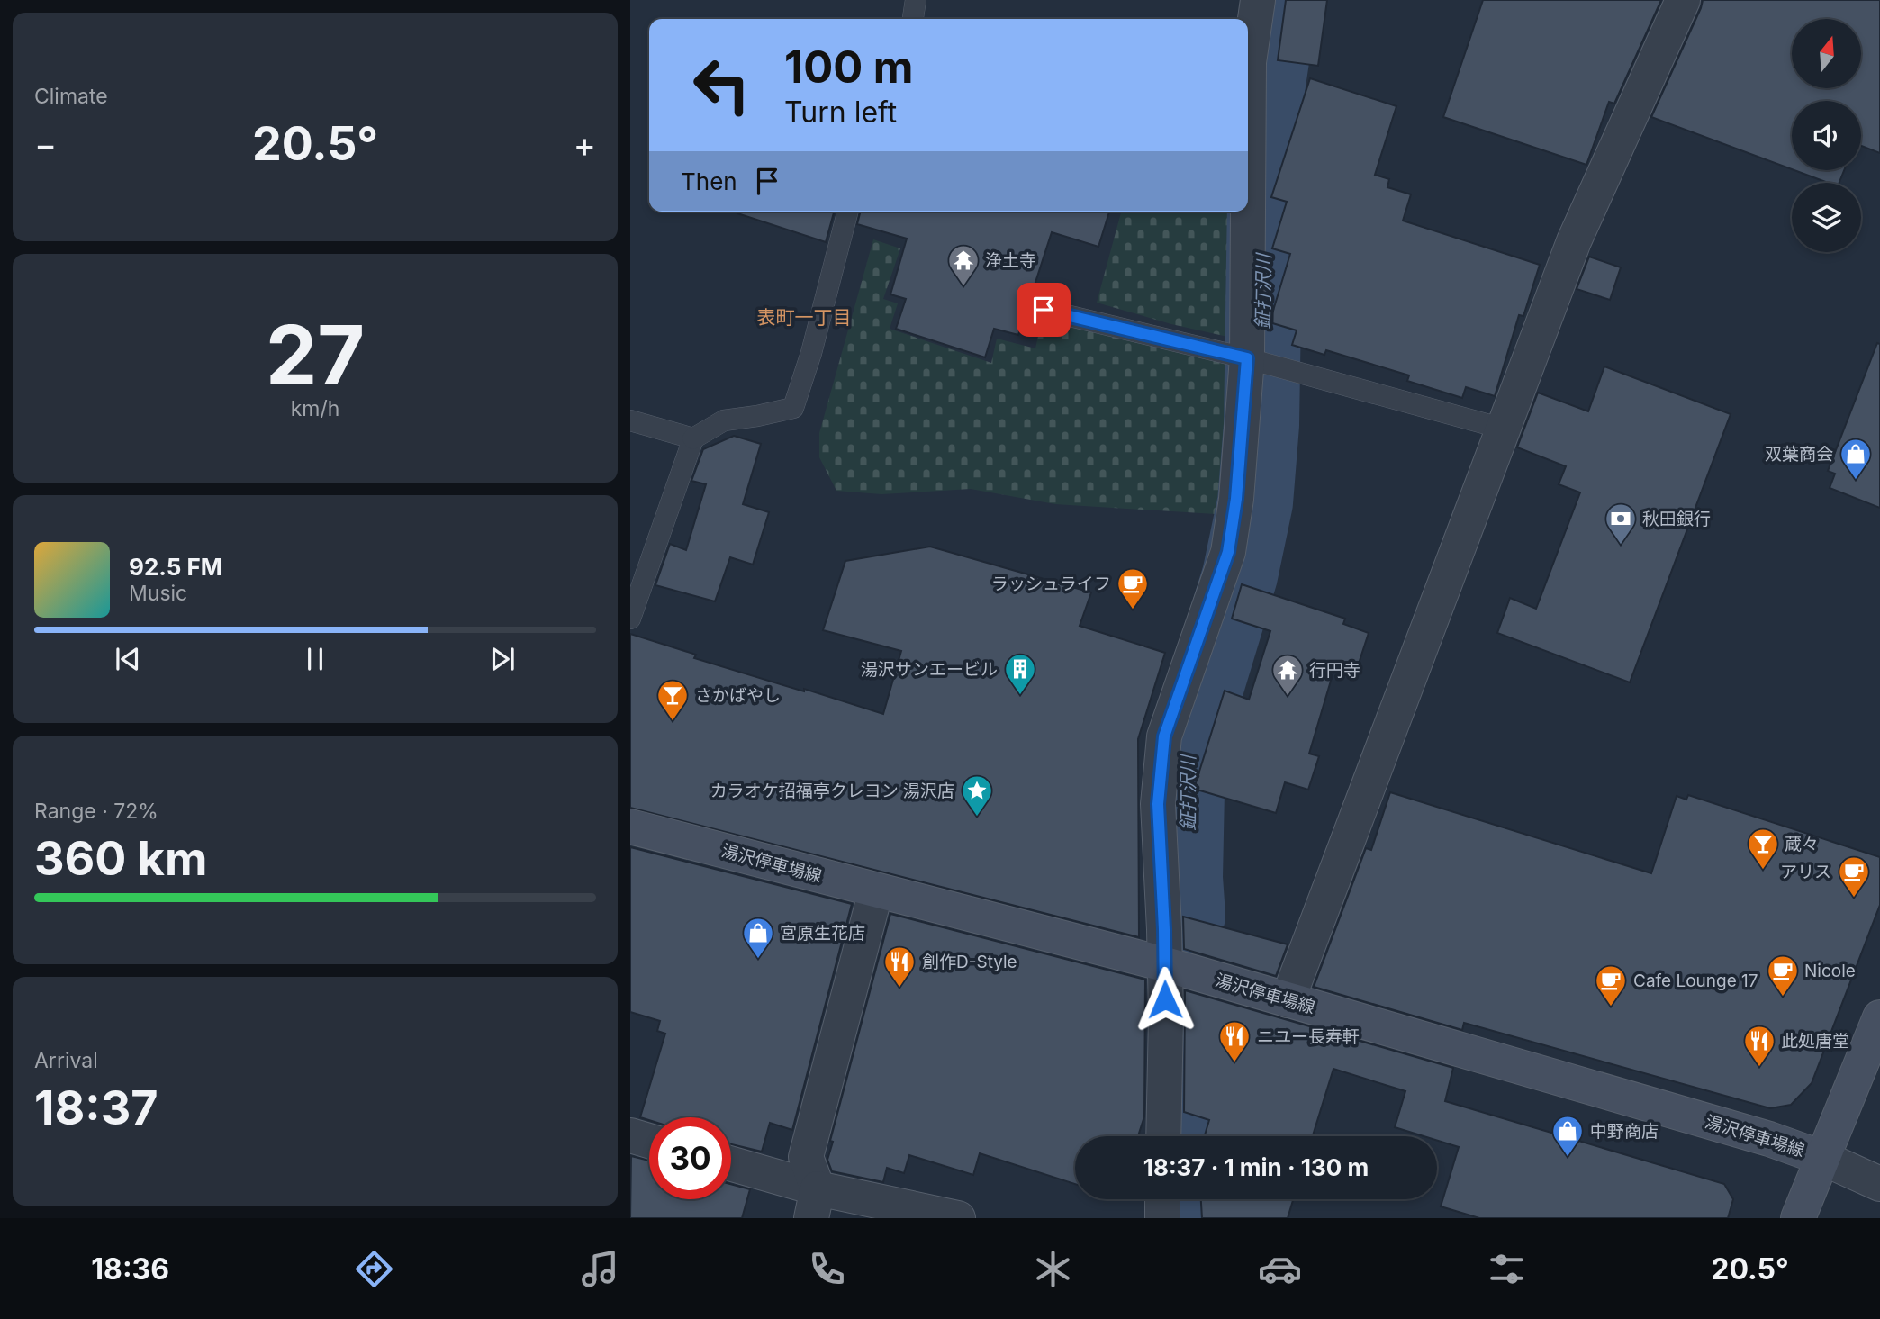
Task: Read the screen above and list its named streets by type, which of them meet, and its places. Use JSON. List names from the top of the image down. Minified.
{"streets":{"main road":["湯沢停車場線"]},"districts":["表町一丁目"],"water":["鉦打沢川"],"places":{"temple":["浄土寺","行円寺"],"shop":["双葉商会","宮原生花店","中野商店"],"bank":["秋田銀行"],"cafe":["ラッシュライフ","アリス","Nicole","Cafe Lounge 17"],"building":["湯沢サンエービル"],"bar":["さかばやし","蔵々"],"place":["カラオケ招福亭クレヨン 湯沢店"],"restaurant":["創作D-Style","ニユー長寿軒","此処唐堂"]},"north":"top","page":{"tile":["Climate",["27","km/h"],["Range · 72%","360 km"],["Arrival","18:37"]],"turn":["100 m","Turn left"],"heat":["−","20.5°","+"],"then":"Then","song":["92.5 FM","Music"],"limit":"30","trip":"18:37 · 1 min · 130 m","tabs":["18:36","20.5°"]}}
